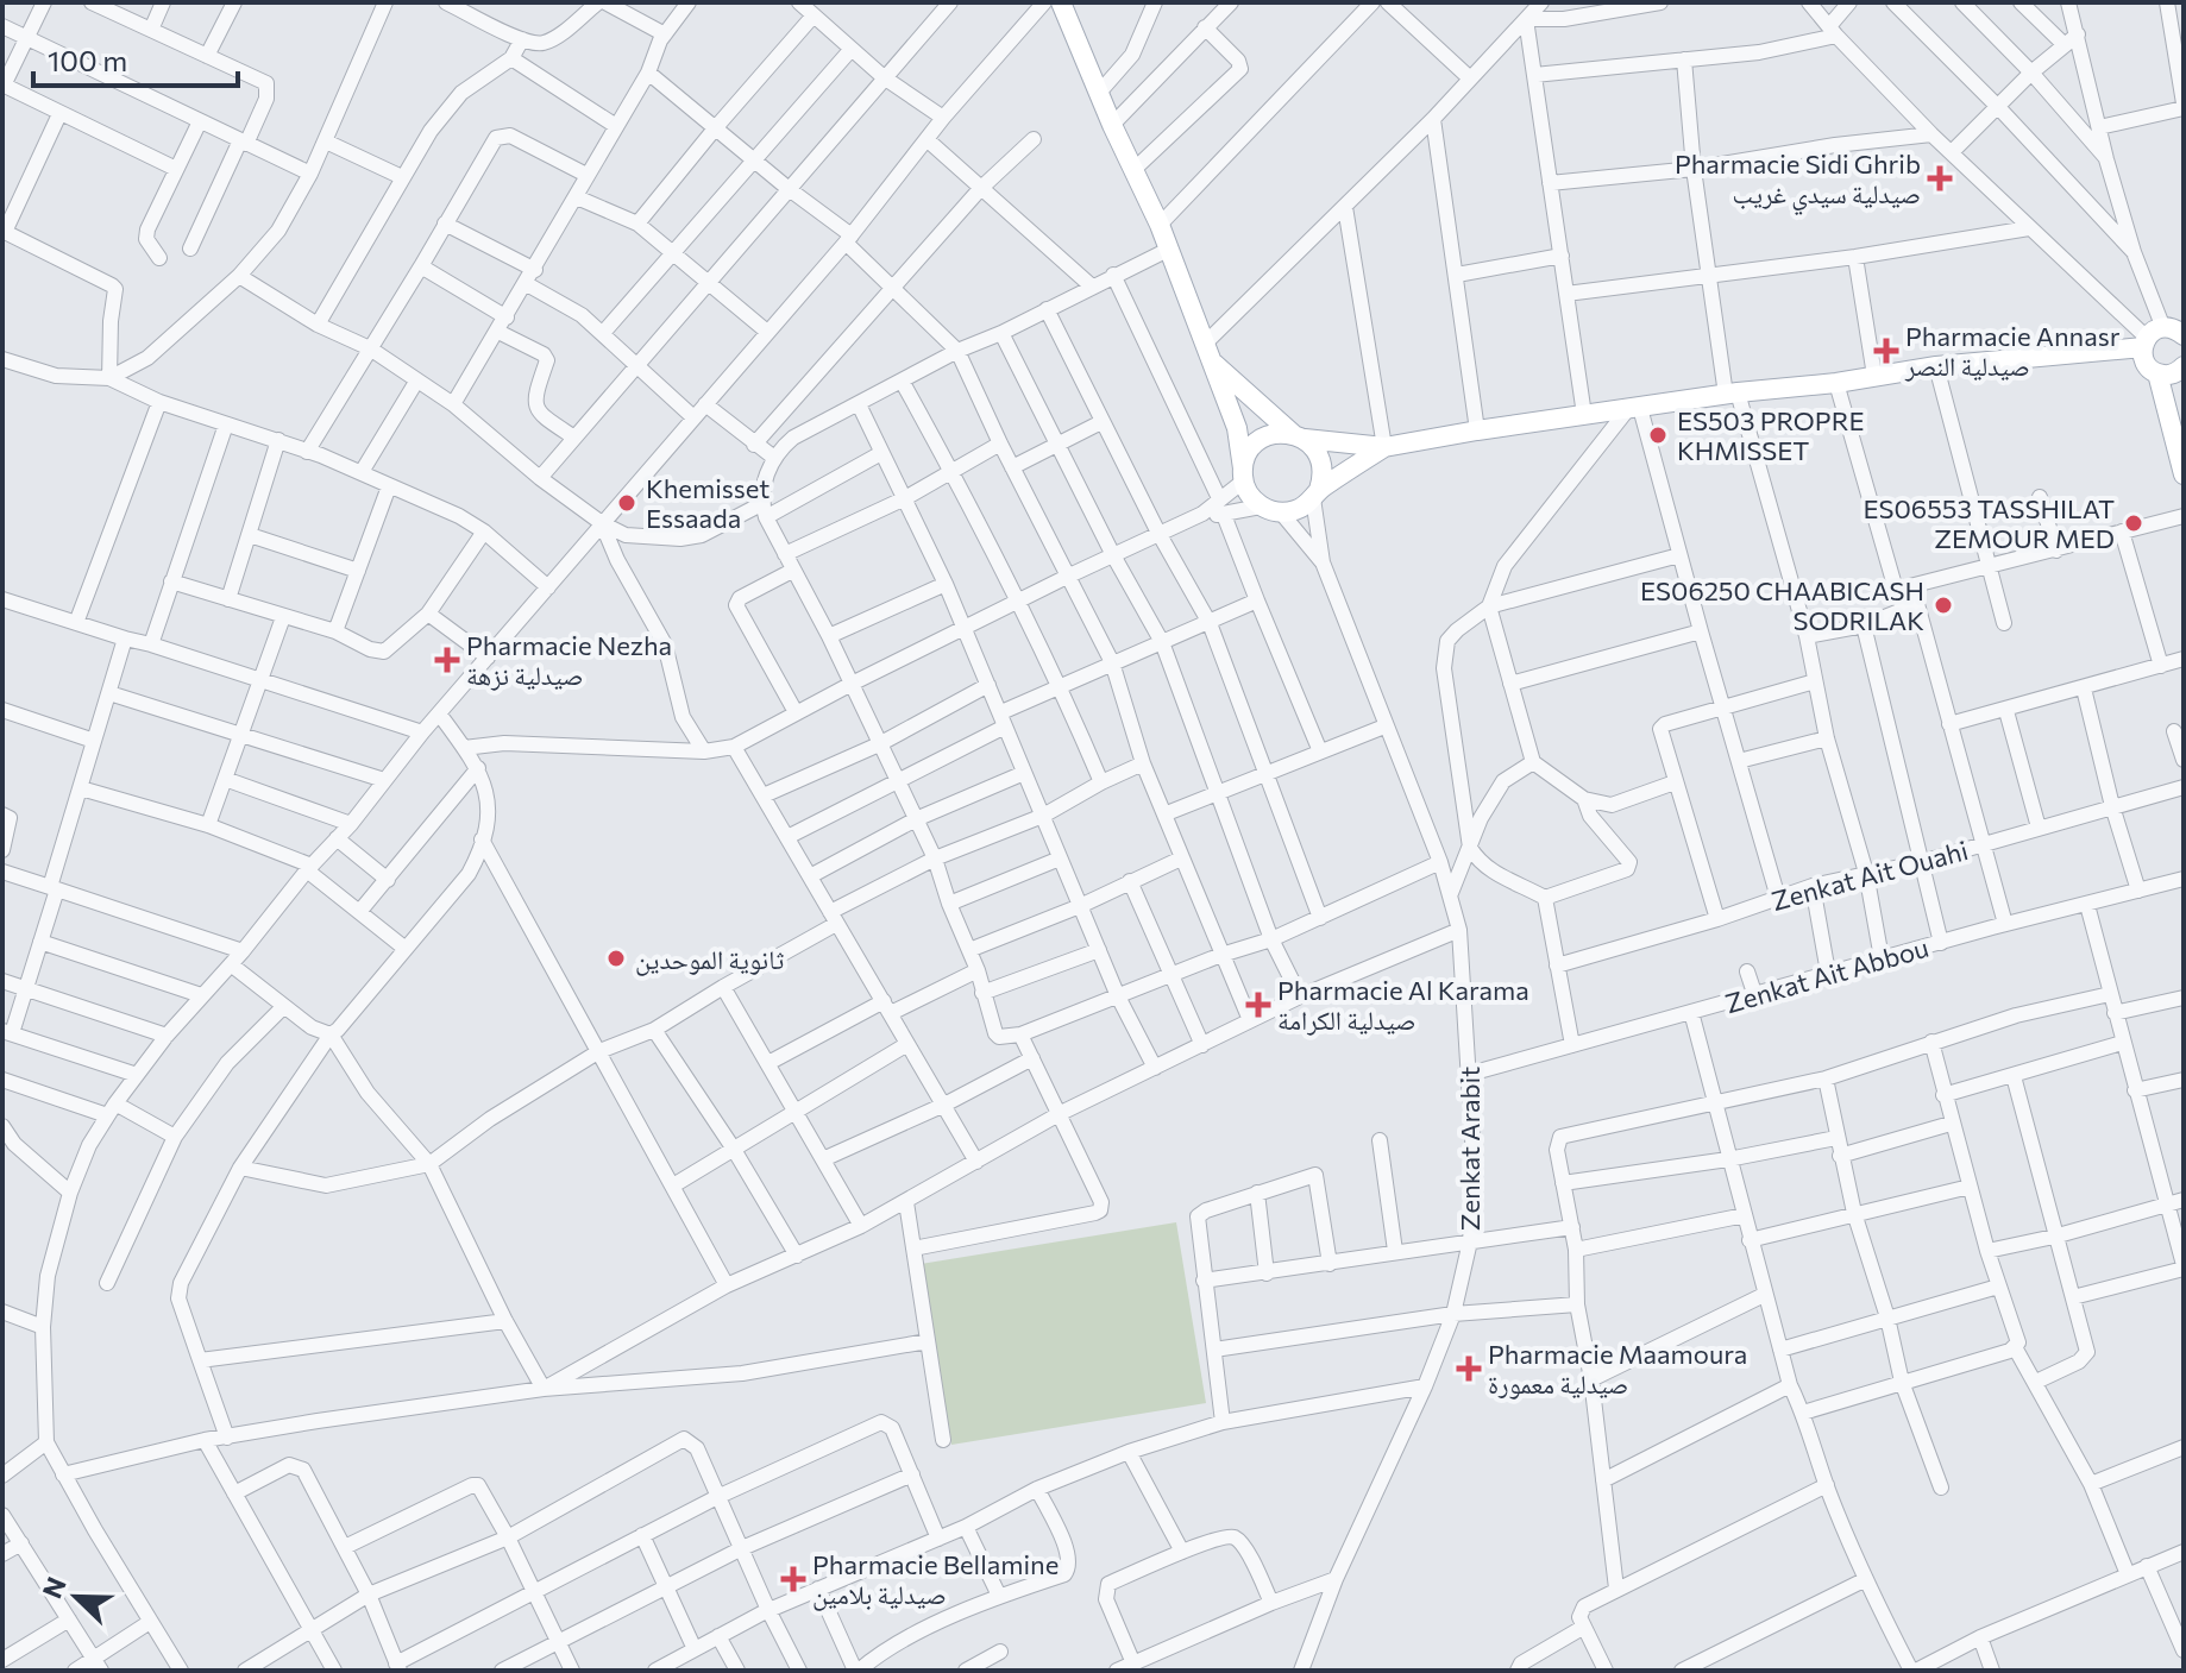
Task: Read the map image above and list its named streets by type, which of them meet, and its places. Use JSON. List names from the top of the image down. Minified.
{"streets":{"street":["Zenkat Ait Ouahi","Zenkat Ait Abbou","Zenkat Arabit"]},"crossings":[["Zenkat Ait Abbou","Zenkat Arabit"]],"places":{"health":["Pharmacie Sidi Ghrib صيدلية سيدي غريب","Pharmacie Annasr صيدلية النصر","Pharmacie Nezha صيدلية نزهة","Pharmacie Al Karama صيدلية الكرامة","Pharmacie Maamoura صيدلية معمورة","Pharmacie Bellamine صيدلية بلامين"],"other":["ES503 PROPRE KHMISSET","Khemisset Essaada","ES06553 TASSHILAT ZEMOUR MED","ES06250 CHAABICASH SODRILAK","ثانوية الموحدين"]},"scale_bar":"100 m","north":"top left"}
